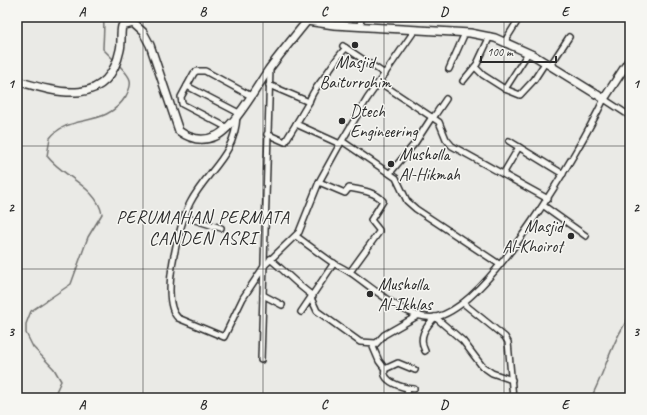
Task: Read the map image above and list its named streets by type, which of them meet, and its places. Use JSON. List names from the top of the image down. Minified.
{"districts":["PERUMAHAN PERMATA CANDEN ASRI"],"places":["Masjid Baiturrohim","Dtech Engineering","Musholla Al-Hikmah","Masjid Al-Khoirot","Musholla Al-Ikhlas"],"scale_bar":"100 m","grid":{"columns":["A","B","C","D","E"],"rows":["1","2","3"]}}
